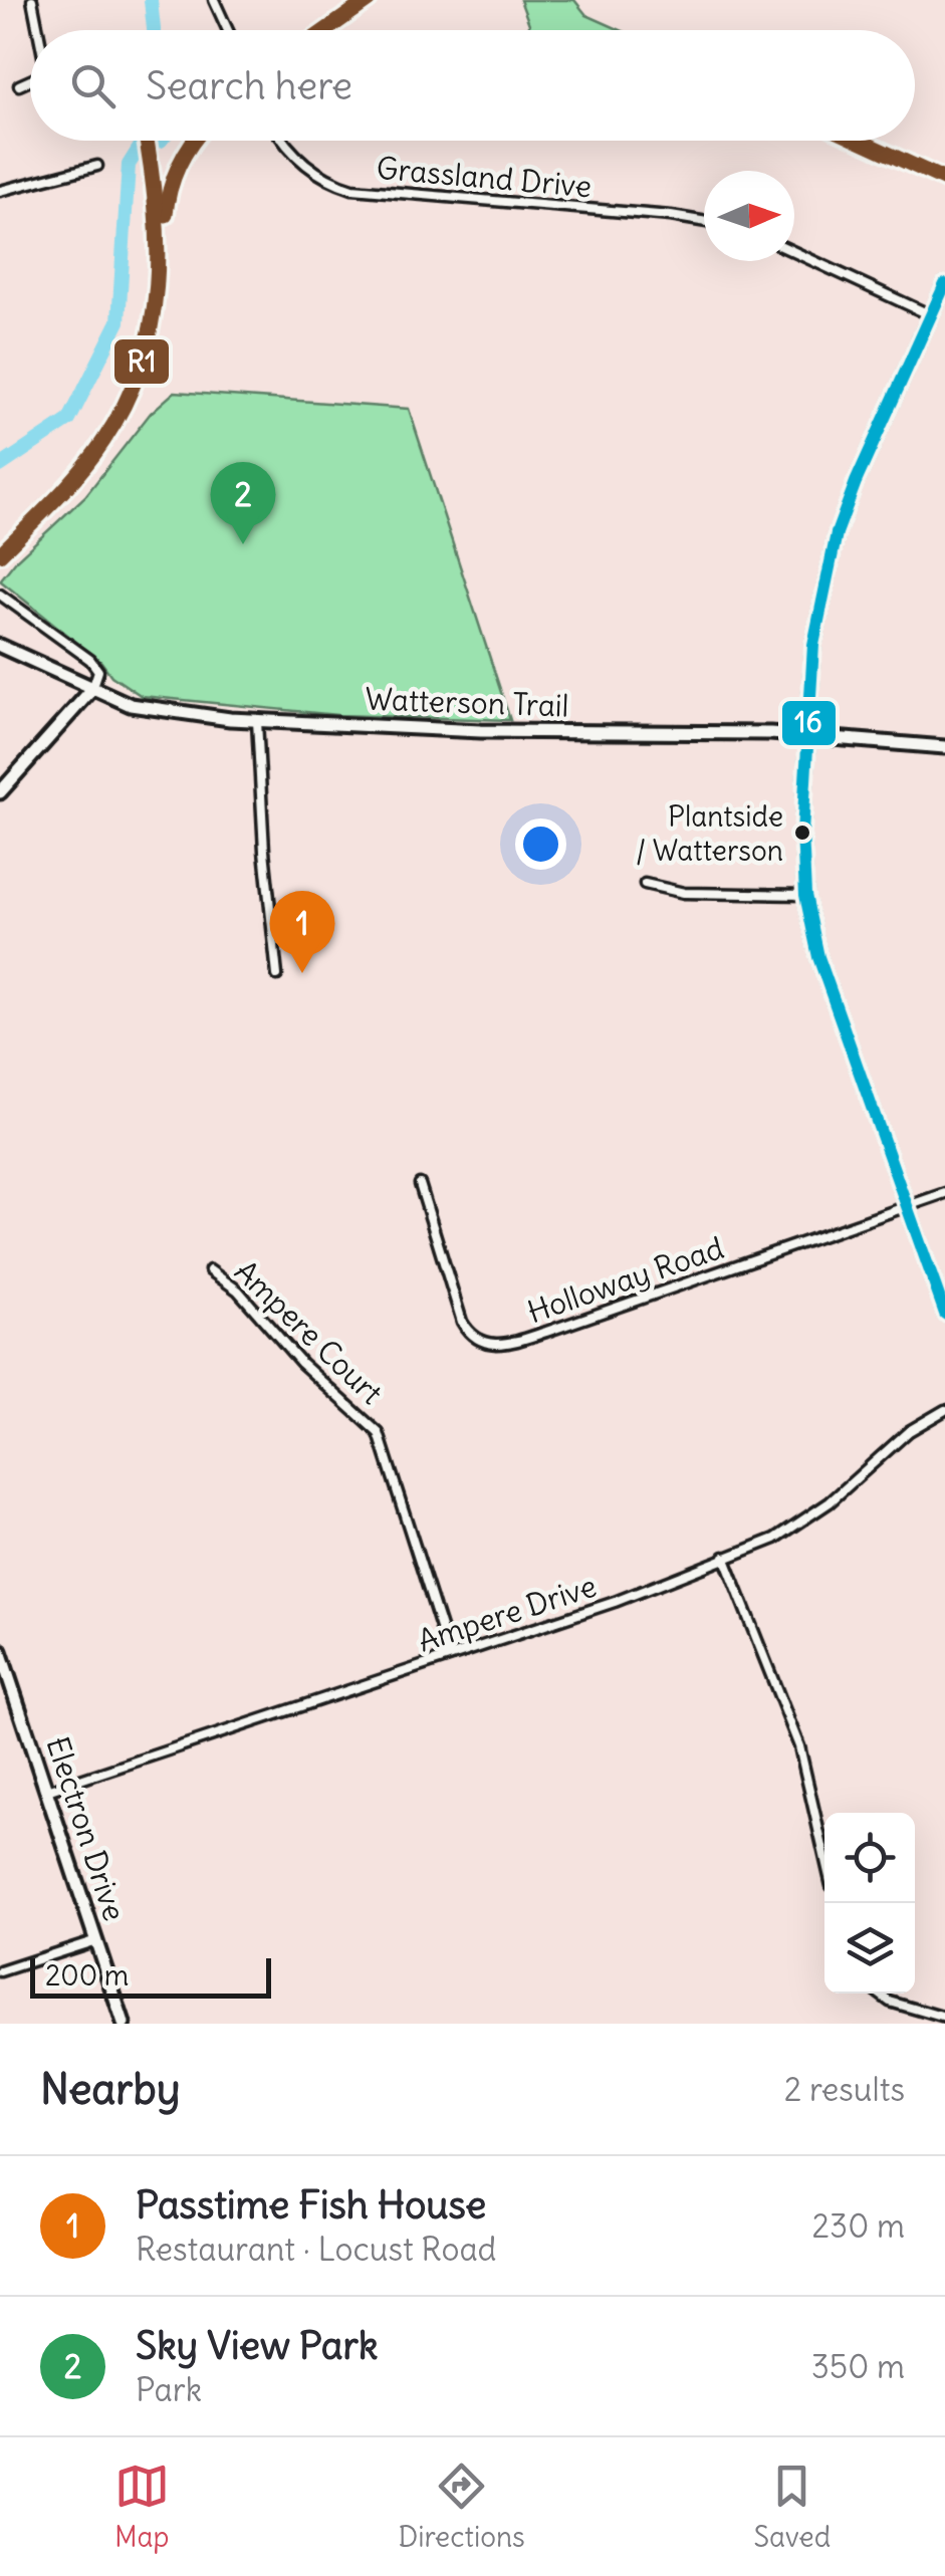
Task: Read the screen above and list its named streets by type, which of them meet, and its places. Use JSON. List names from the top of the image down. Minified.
{"streets":{"street":["Grassland Drive","Watterson Trail","Holloway Road","Ampere Court","Ampere Drive","Electron Drive"]},"crossings":[["Ampere Court","Ampere Drive"],["Ampere Drive","Electron Drive"]],"places":["Plantside / Watterson"],"lines":["transit line R1","transit line 16"],"scale_bar":"200 m","north":"right","page":{"search":"Search here","pins":["2","1"],"scale":"200 m","heading":["Nearby","2 results"],"list":[{"mark":"1","name":"Passtime Fish House","note":"Restaurant · Locust Road","value":"230 m"},{"mark":"2","name":"Sky View Park","note":"Park","value":"350 m"}],"nav":["Map","Directions","Saved"]}}
